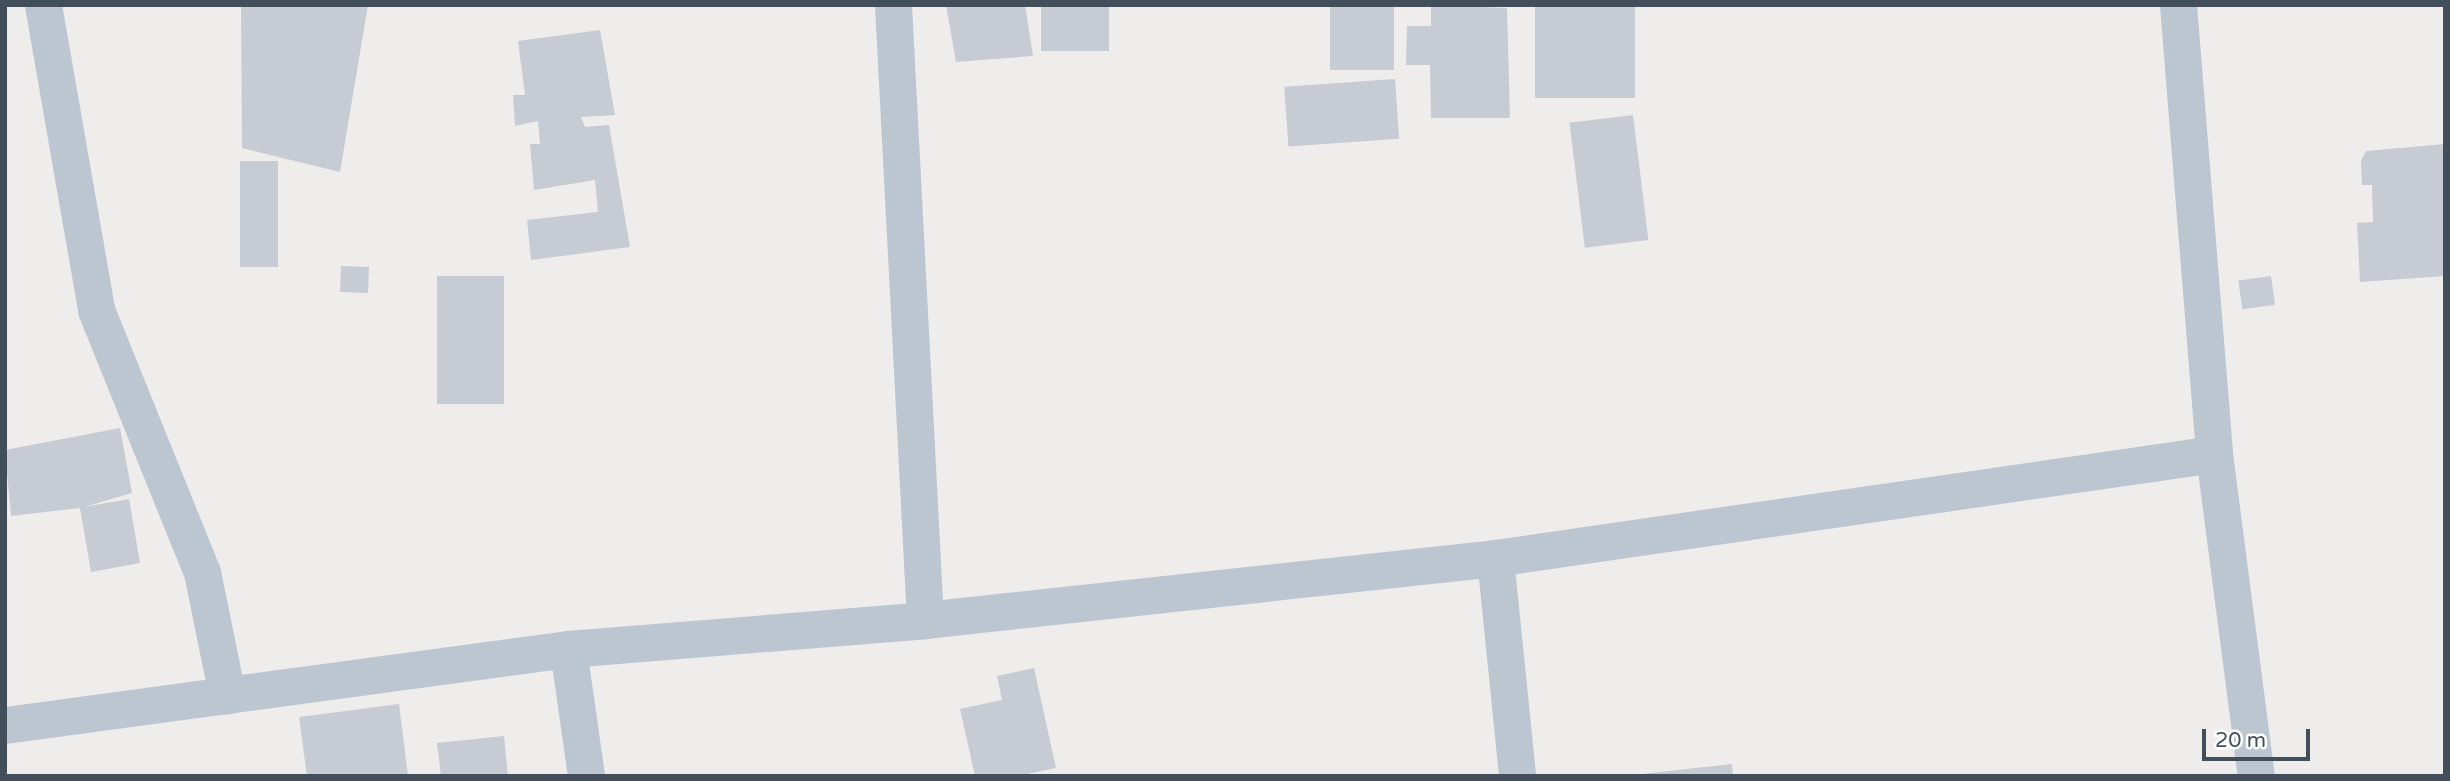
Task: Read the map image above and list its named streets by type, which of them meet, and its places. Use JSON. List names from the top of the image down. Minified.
{"scale_bar":"20 m"}
